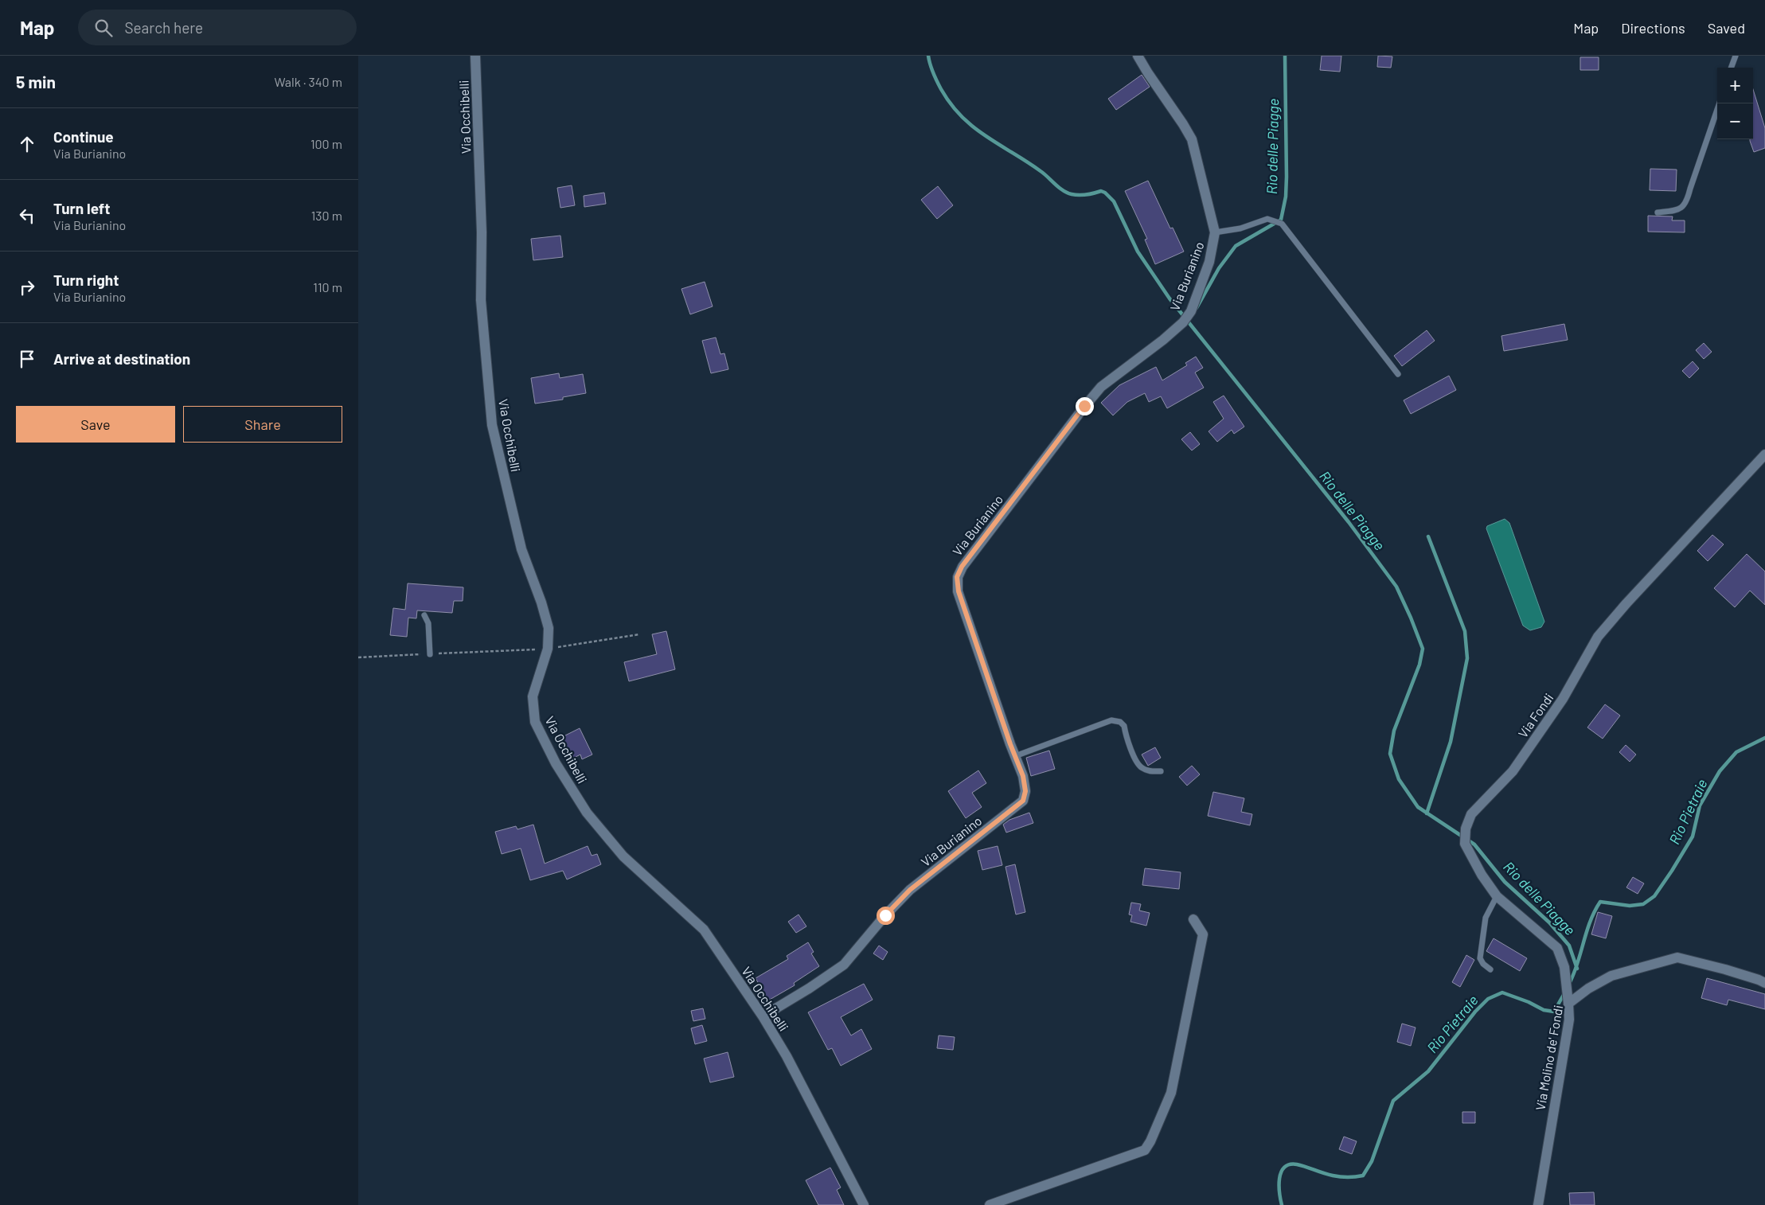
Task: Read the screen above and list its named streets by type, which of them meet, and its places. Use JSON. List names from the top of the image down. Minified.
{"streets":{"street":["Via Occhibelli","Via Burianino","Via Fondi","Via Molino de' Fondi"]},"crossings":[["Via Occhibelli","Via Burianino"],["Via Fondi","Via Molino de' Fondi"]],"water":["Rio delle Piagge","Rio Pietraie"],"page":{"header":"Map","search":"Search here","nav":["Map","Directions","Saved"],"heading":["5 min","Walk · 340 m"],"map_buttons":["+","−"],"list":[["Continue","Via Burianino","100 m"],["Turn left","Via Burianino","130 m"],["Turn right","Via Burianino","110 m"],"Arrive at destination"],"buttons":["Save","Share"]}}
